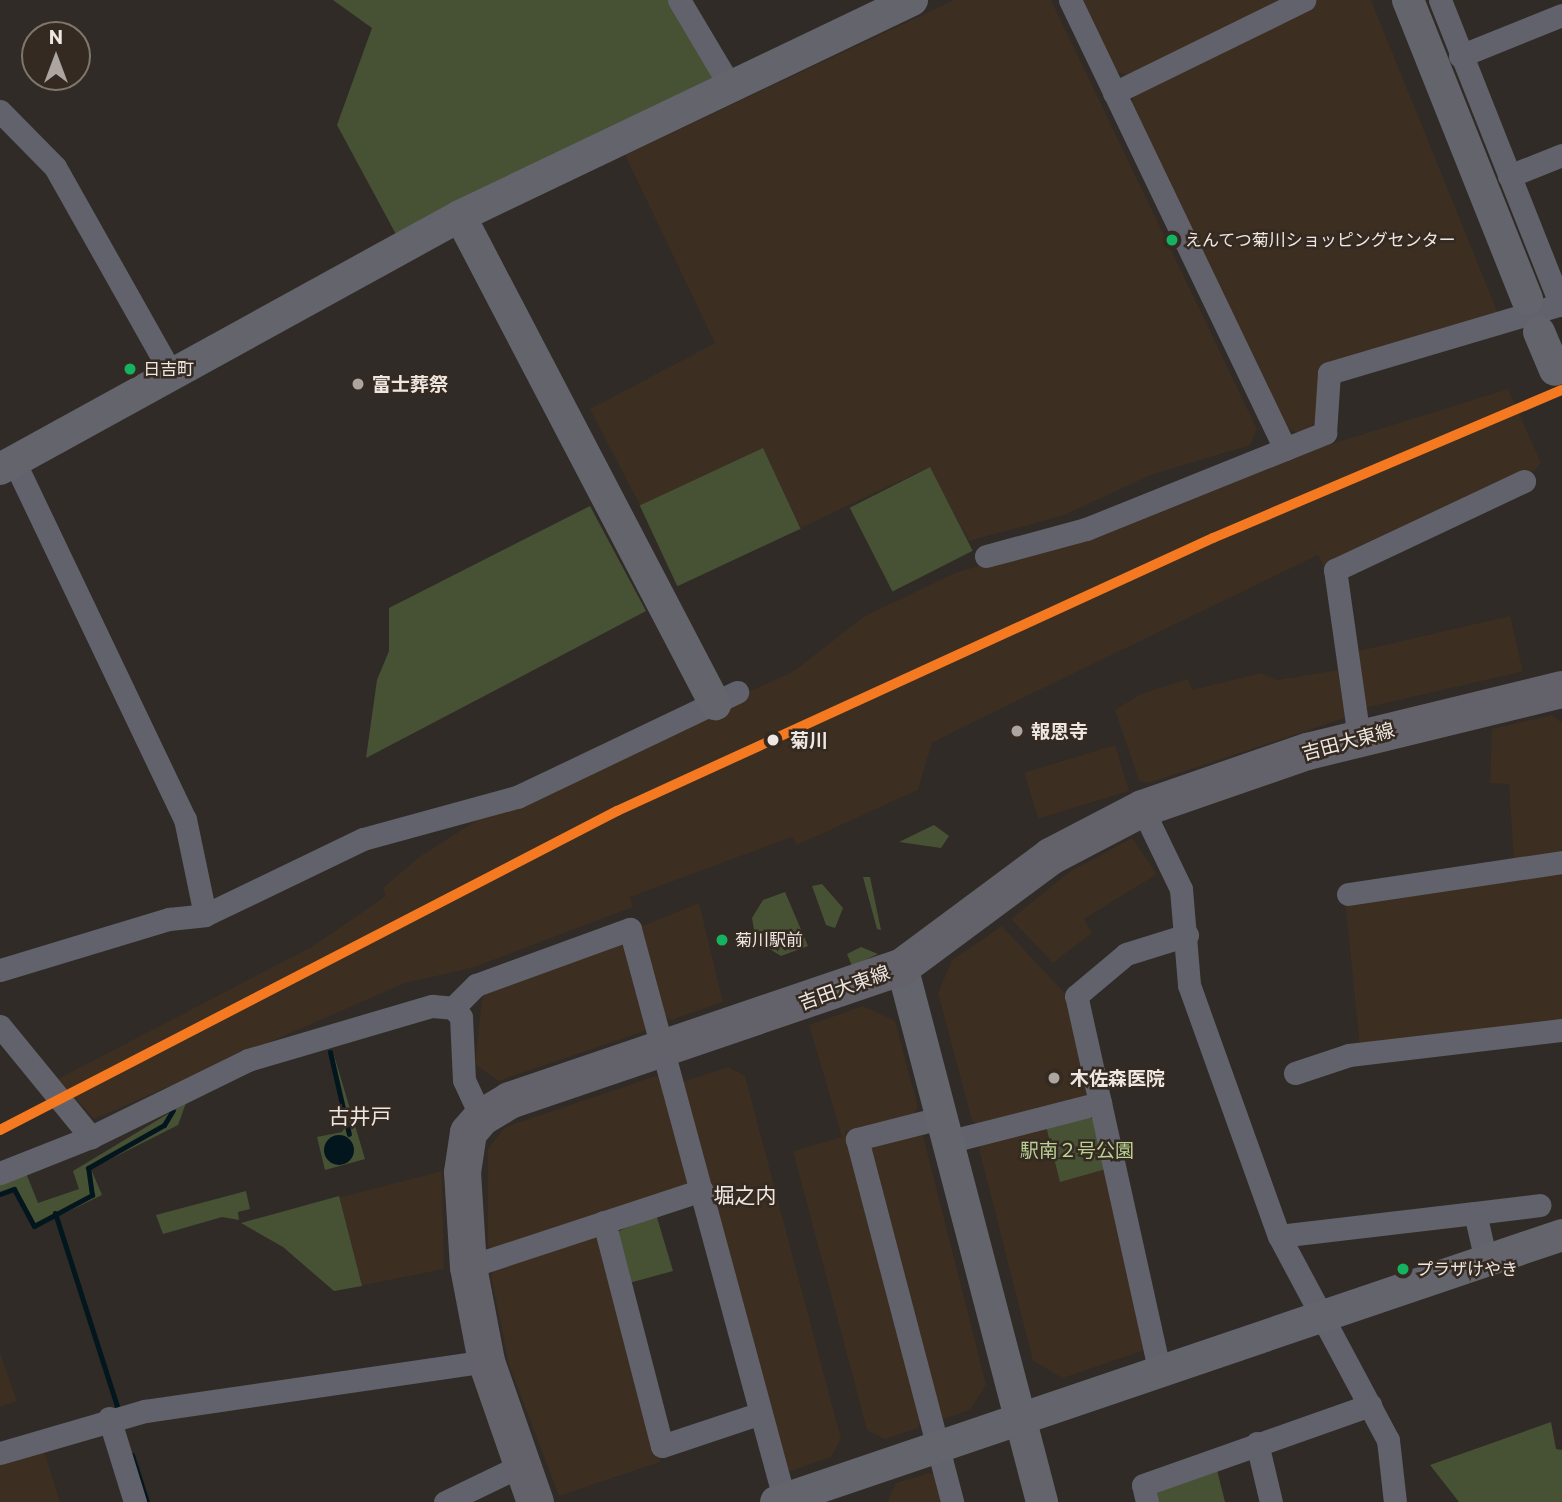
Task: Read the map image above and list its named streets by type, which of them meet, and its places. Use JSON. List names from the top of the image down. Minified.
{"streets":{"main road":["吉田大東線"]},"districts":["古井戸","堀之内"],"parks":["駅南２号公園"],"places":["えんてつ菊川ショッピングセンター","日吉町","富士葬祭","報恩寺","菊川","菊川駅前","木佐森医院","プラザけやき"],"north":"top"}
